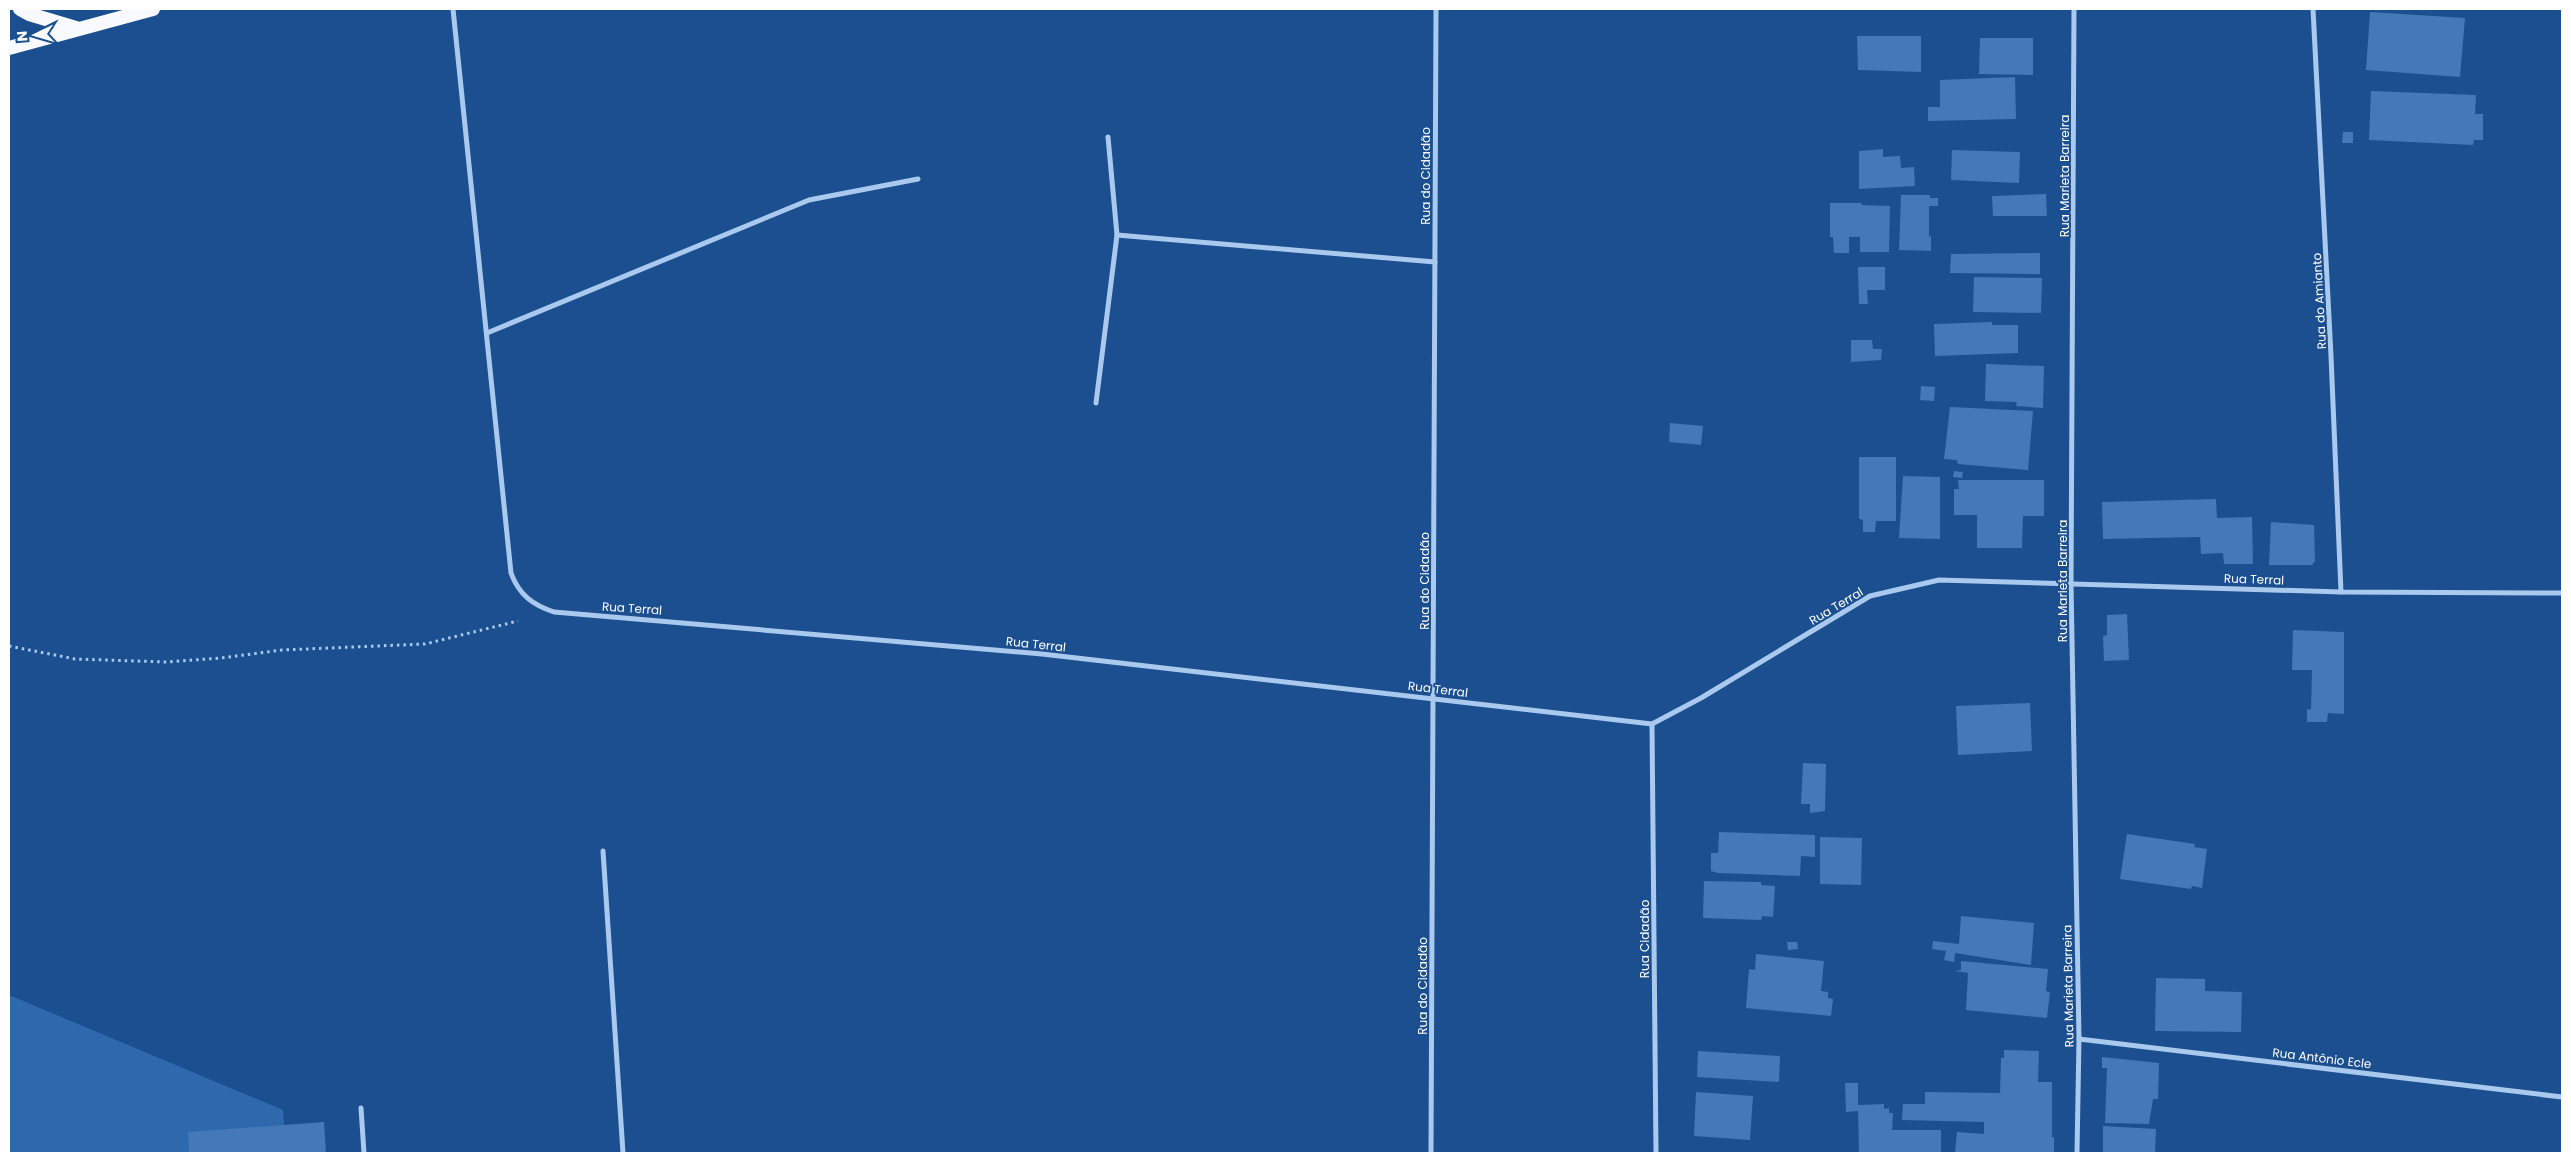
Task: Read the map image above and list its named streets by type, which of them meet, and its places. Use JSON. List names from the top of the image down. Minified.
{"streets":{"street":["Rua do Cidadão","Rua Marieta Barreira","Rua do Amianto","Rua Terral","Rua Cidadão","Rua Antônio Ecle"]},"crossings":[["Rua do Cidadão","Rua Terral"],["Rua Marieta Barreira","Rua Terral"],["Rua Marieta Barreira","Rua Antônio Ecle"],["Rua do Amianto","Rua Terral"],["Rua Terral","Rua Cidadão"]],"north":"left"}
